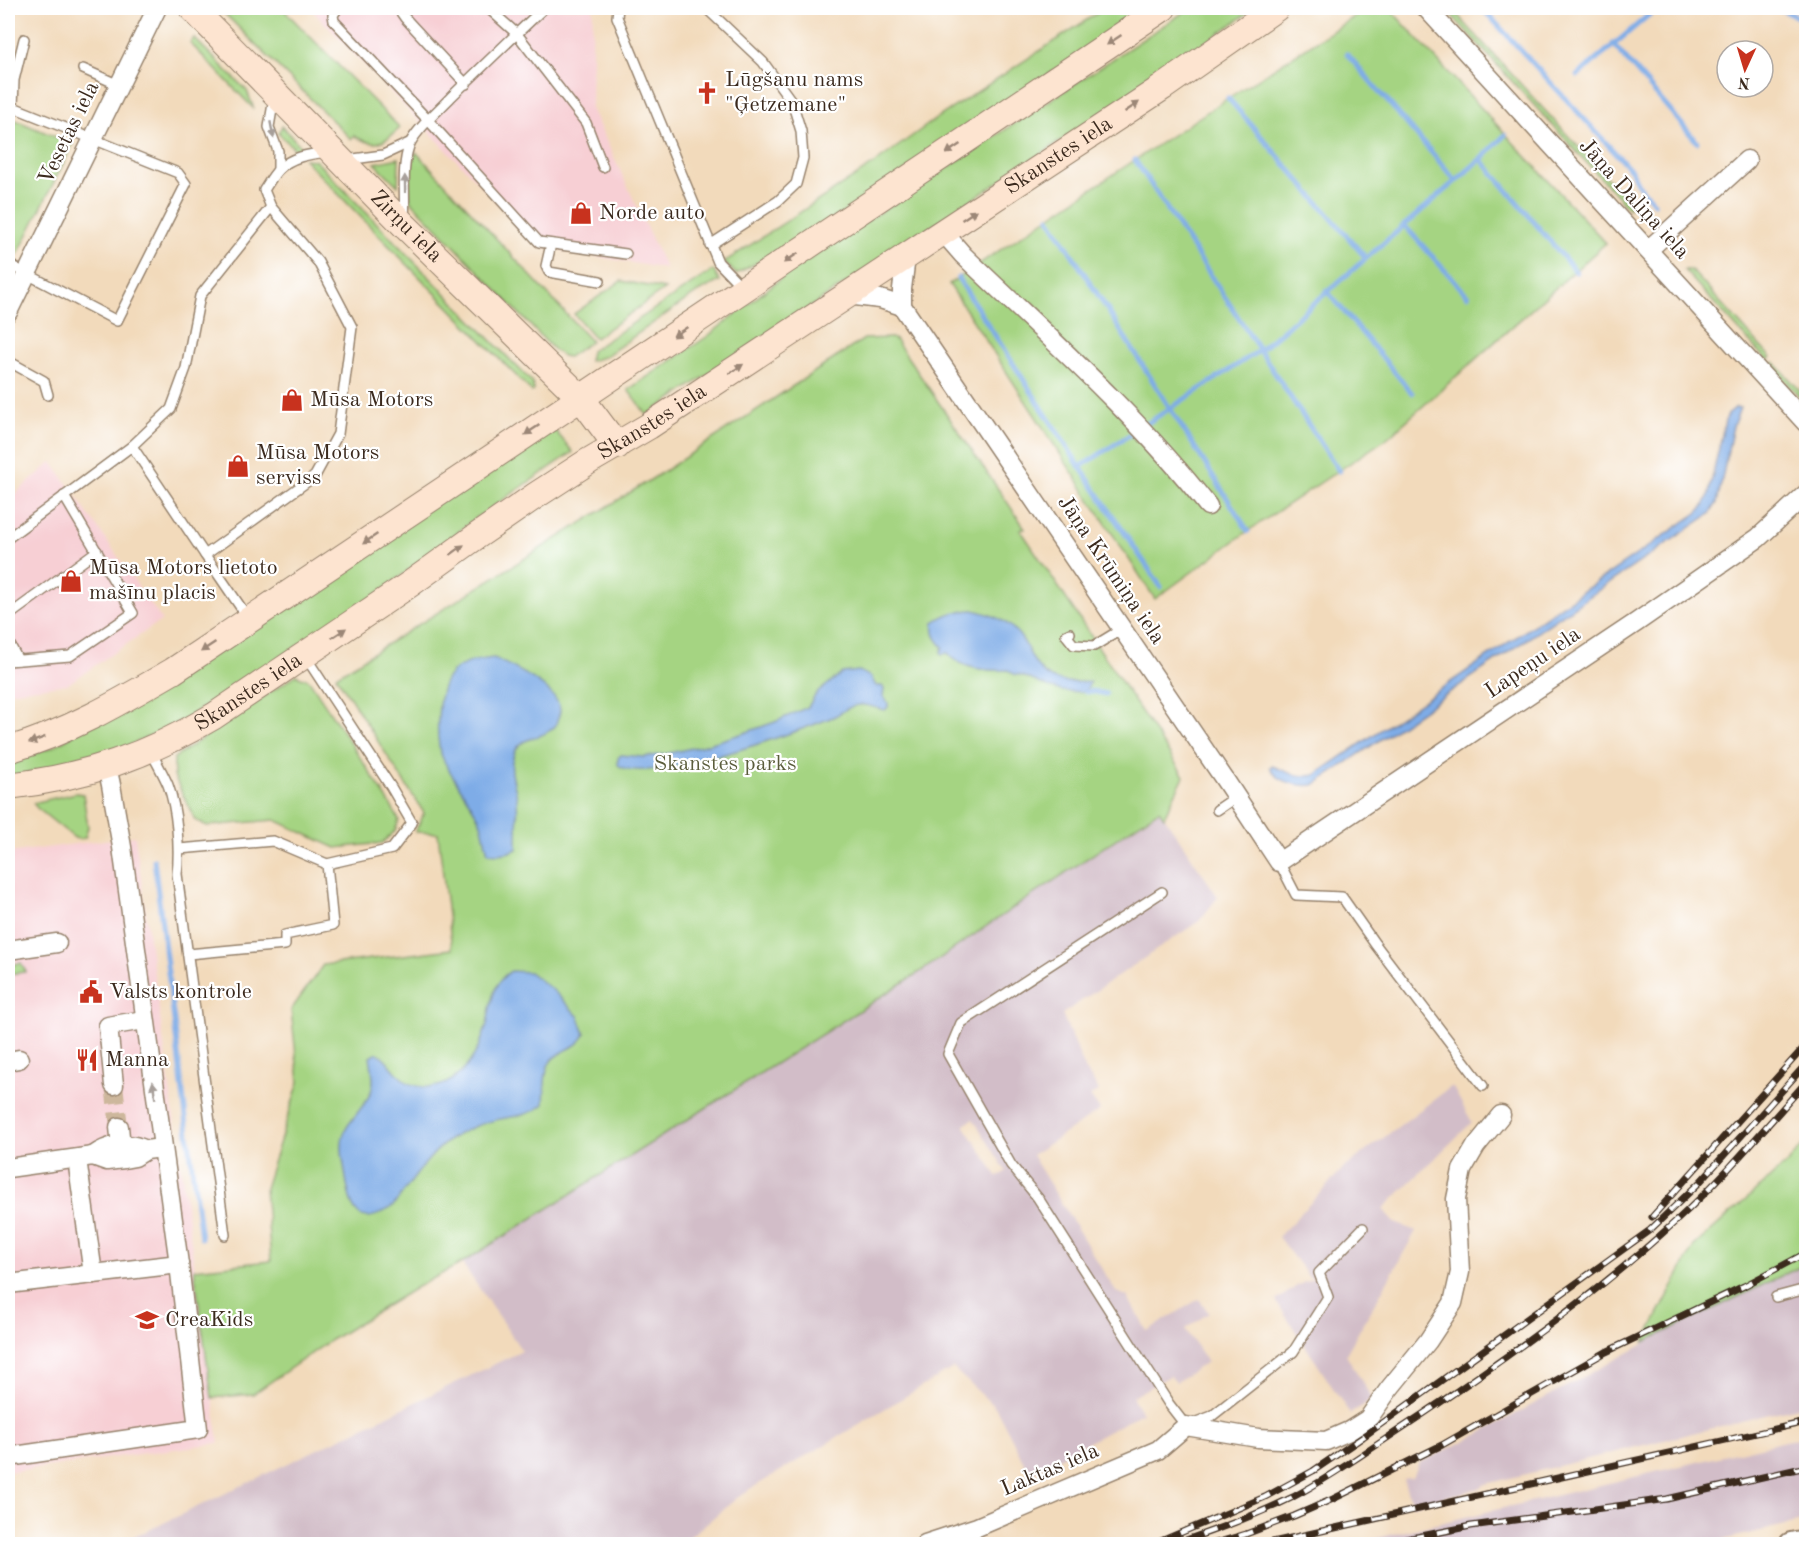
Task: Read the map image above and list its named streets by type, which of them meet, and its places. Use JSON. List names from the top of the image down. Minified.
{"streets":{"main road":["Skanstes iela","Zirņu iela"],"street":["Vesetas iela","Jāņa Daliņa iela","Jāņa Krūmiņa iela","Lapeņu iela","Laktas iela"]},"crossings":[["Skanstes iela","Zirņu iela"],["Jāņa Krūmiņa iela","Lapeņu iela"]],"parks":["Skanstes parks"],"places":{"church":["Lūgšanu nams \"Ģetzemane\""],"shop":["Norde auto","Mūsa Motors","Mūsa Motors serviss","Mūsa Motors lietoto mašīnu placis"],"public building":["Valsts kontrole"],"restaurant":["Manna"],"school or university":["CreaKids"]},"north":"bottom"}
